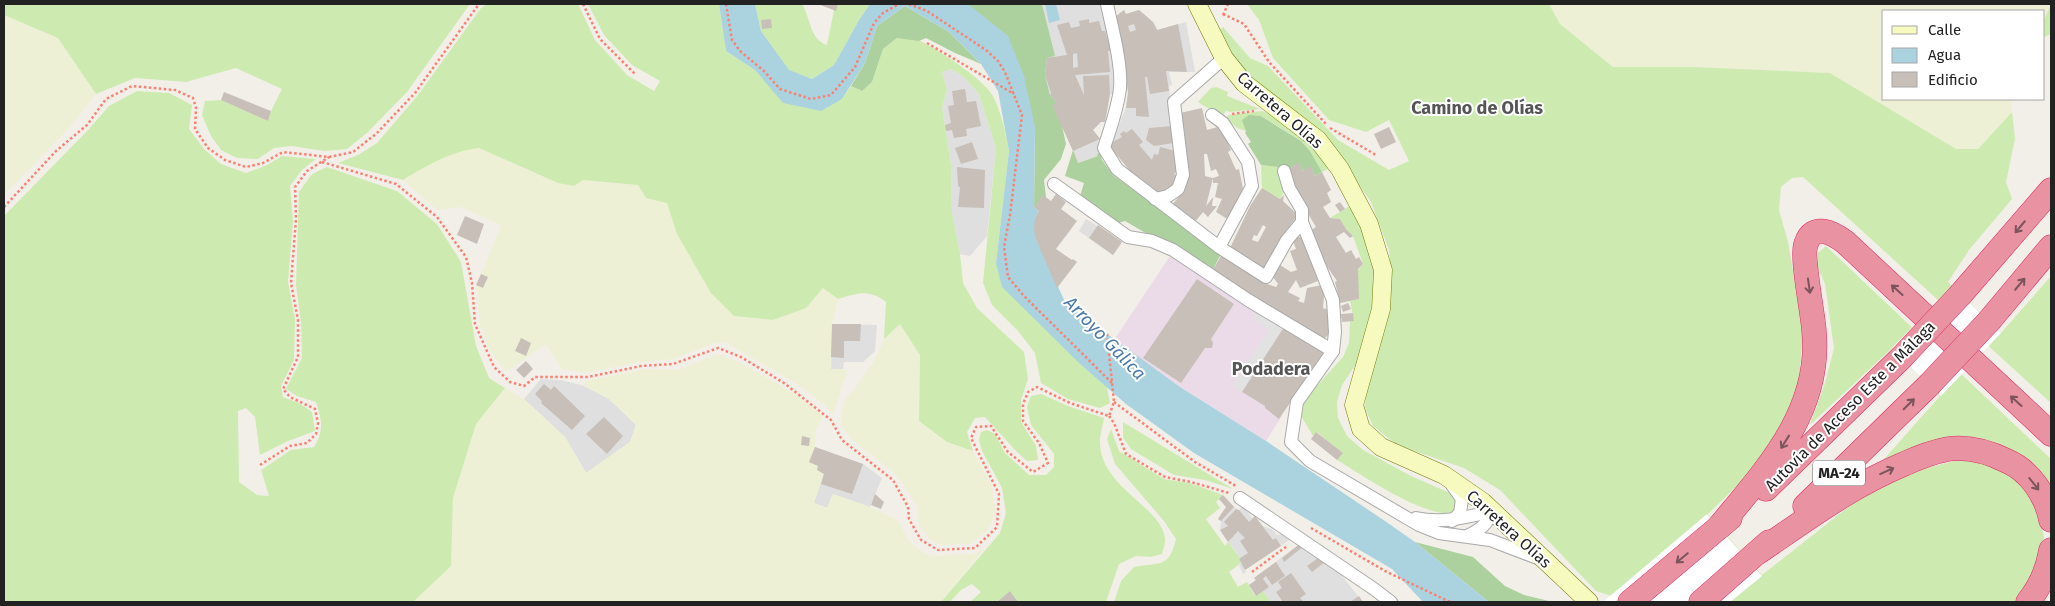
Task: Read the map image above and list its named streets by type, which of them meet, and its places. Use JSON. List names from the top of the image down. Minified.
{"streets":{"highway":["Autovía de Acceso Este a Málaga","MA-24"],"main road":["Carretera Olías"]},"districts":["Camino de Olías","Podadera"],"water":["Arroyo Gálica"],"legend":["Calle","Agua","Edificio"]}
